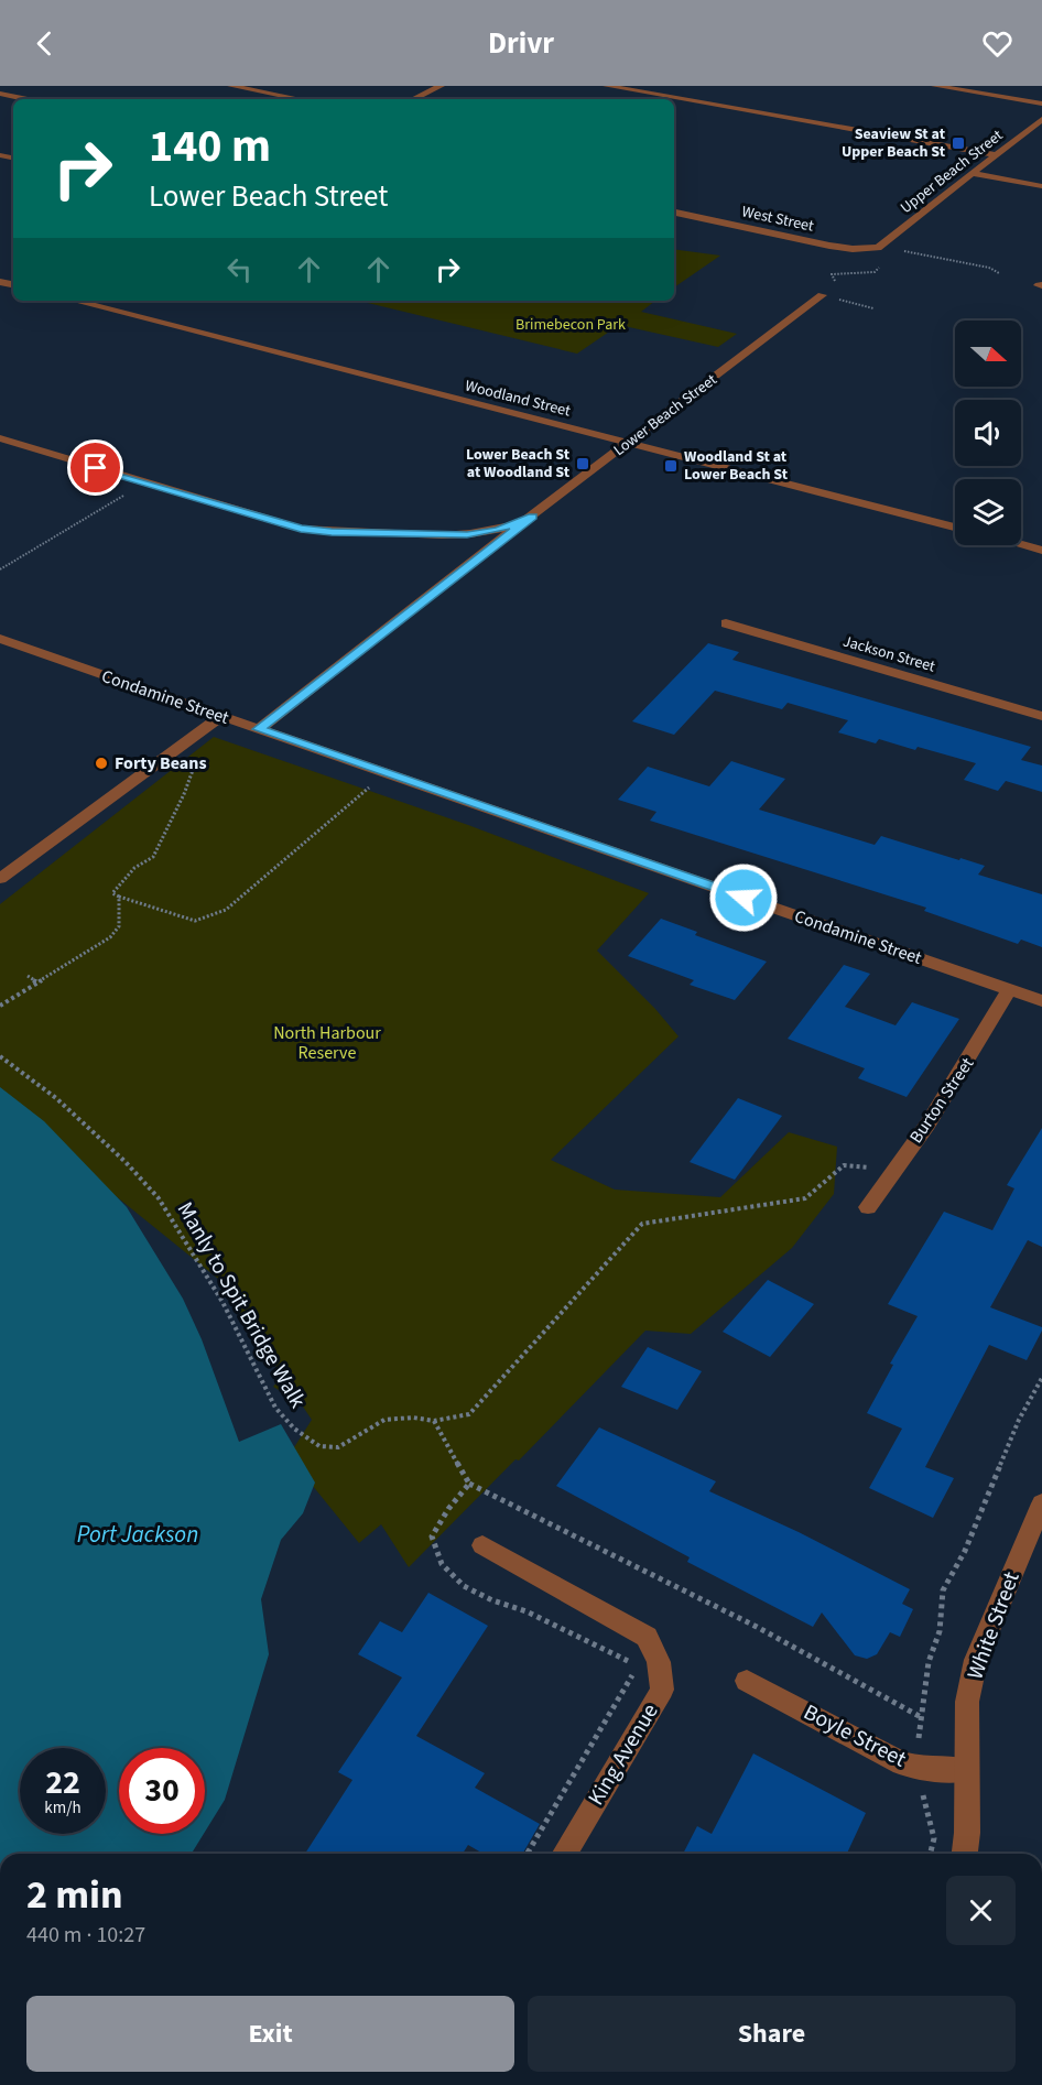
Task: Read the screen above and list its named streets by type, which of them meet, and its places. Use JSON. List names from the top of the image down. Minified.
{"streets":{"street":["Upper Beach Street","West Street","Woodland Street","Lower Beach Street","Jackson Street","Condamine Street","Burton Street","White Street","Boyle Street","King Avenue"],"path":["Manly to Spit Bridge Walk"]},"crossings":[["Upper Beach Street","West Street"],["Woodland Street","Lower Beach Street"],["Lower Beach Street","Condamine Street"],["Condamine Street","Burton Street"],["Burton Street","Manly to Spit Bridge Walk"],["White Street","Boyle Street"]],"water":["Port Jackson"],"parks":["Brimebecon Park","North Harbour Reserve"],"places":{"transit":["Seaview St at Upper Beach St","Lower Beach St at Woodland St","Woodland St at Lower Beach St"],"other":["Forty Beans"]},"north":"right","page":{"header":"Drivr","turn":["140 m","Lower Beach Street"],"speed":"22 km/h","limit":"30","heading":["2 min","440 m · 10:27"],"buttons":["Exit","Share"]}}
